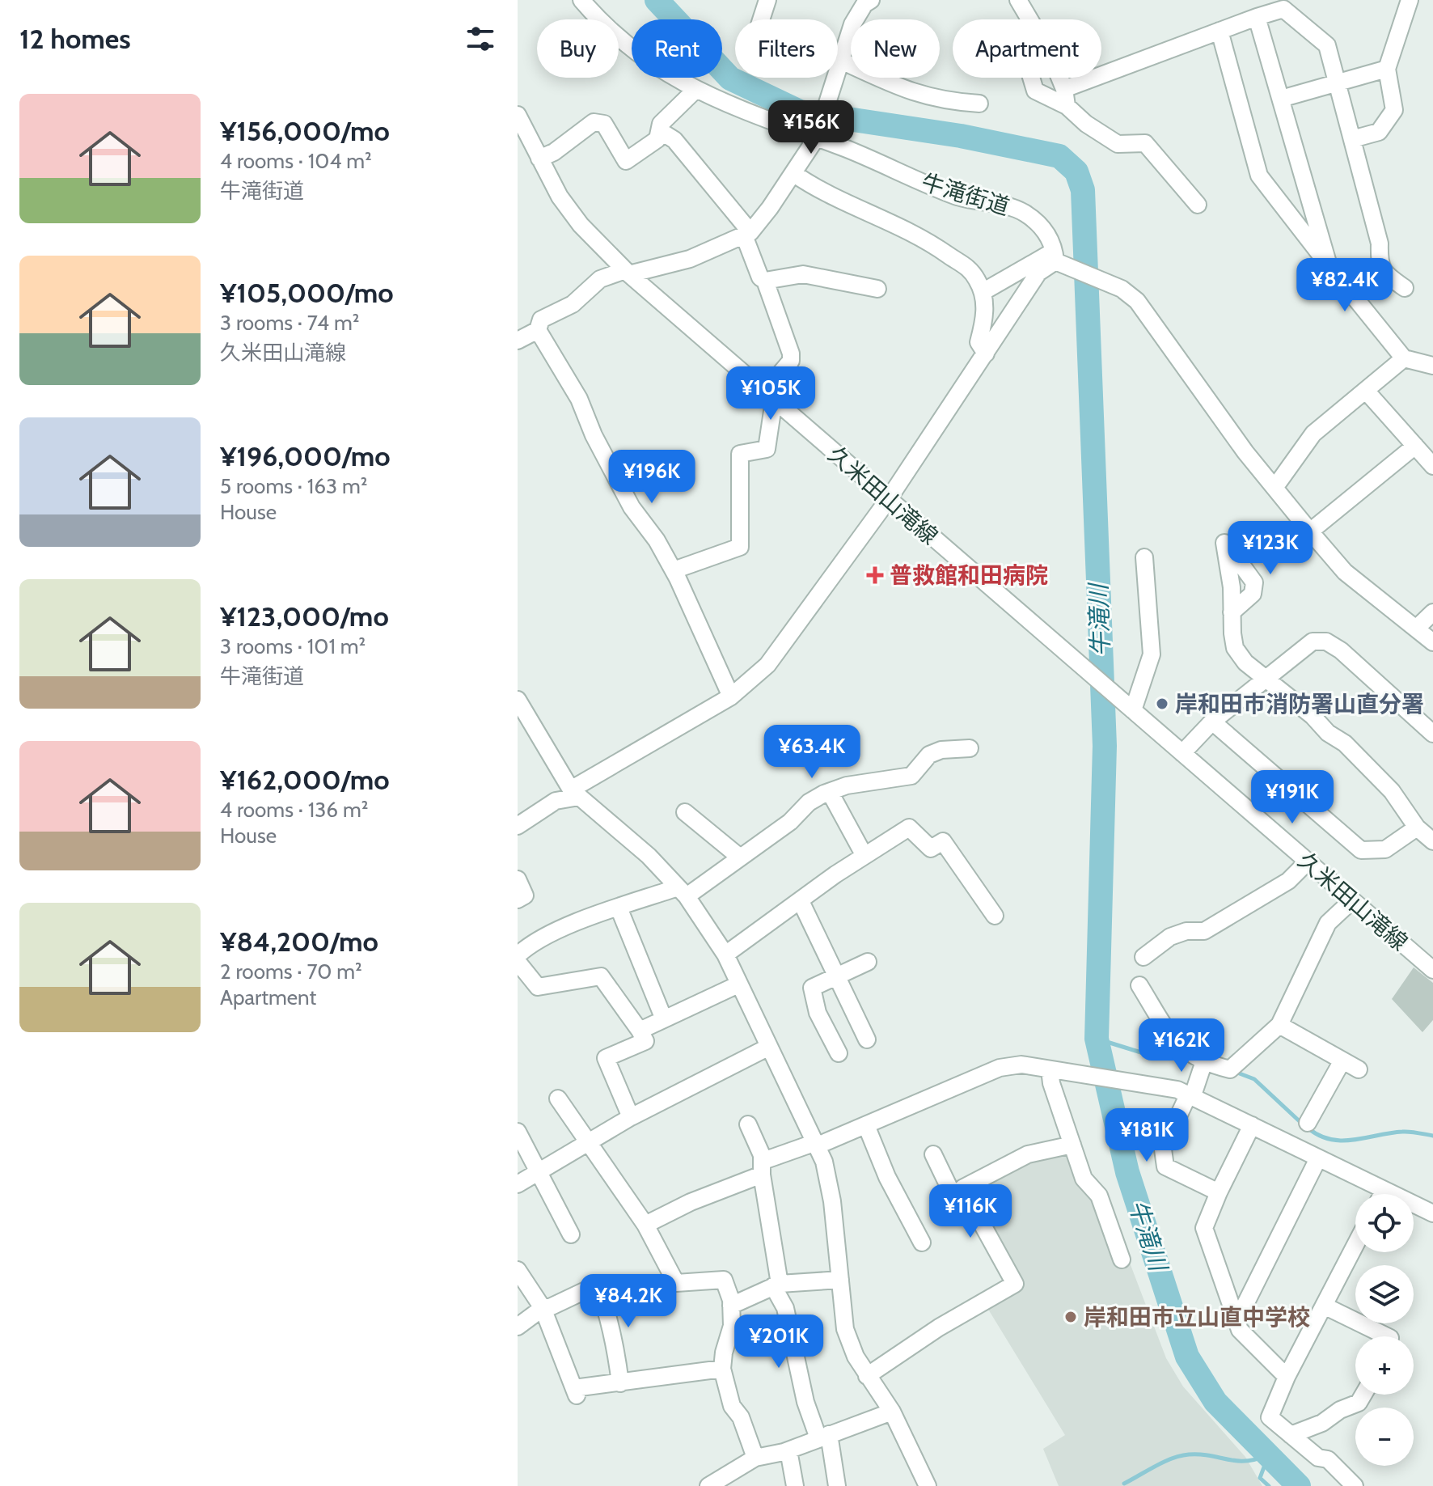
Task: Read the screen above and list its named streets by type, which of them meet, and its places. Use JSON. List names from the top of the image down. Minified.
{"streets":{"street":["牛滝街道","久米田山滝線"]},"water":["牛滝川"],"places":{"health":["普救館和田病院"],"other":["岸和田市消防署山直分署","岸和田市立山直中学校"]},"page":{"heading":"12 homes","chip":["Buy","Rent","Filters","New","Apartment"],"list":[{"name":"¥156,000/mo","note":"4 rooms · 104 m² · 牛滝街道"},{"name":"¥105,000/mo","note":"3 rooms · 74 m² · 久米田山滝線"},{"name":"¥196,000/mo","note":"5 rooms · 163 m² · House"},{"name":"¥123,000/mo","note":"3 rooms · 101 m² · 牛滝街道"},{"name":"¥162,000/mo","note":"4 rooms · 136 m² · House"},{"name":"¥84,200/mo","note":"2 rooms · 70 m² · Apartment"}],"price":["¥156K","¥82.4K","¥105K","¥196K","¥123K","¥63.4K","¥191K","¥162K","¥181K","¥116K","¥84.2K","¥201K"],"map_buttons":["+","−"]}}
